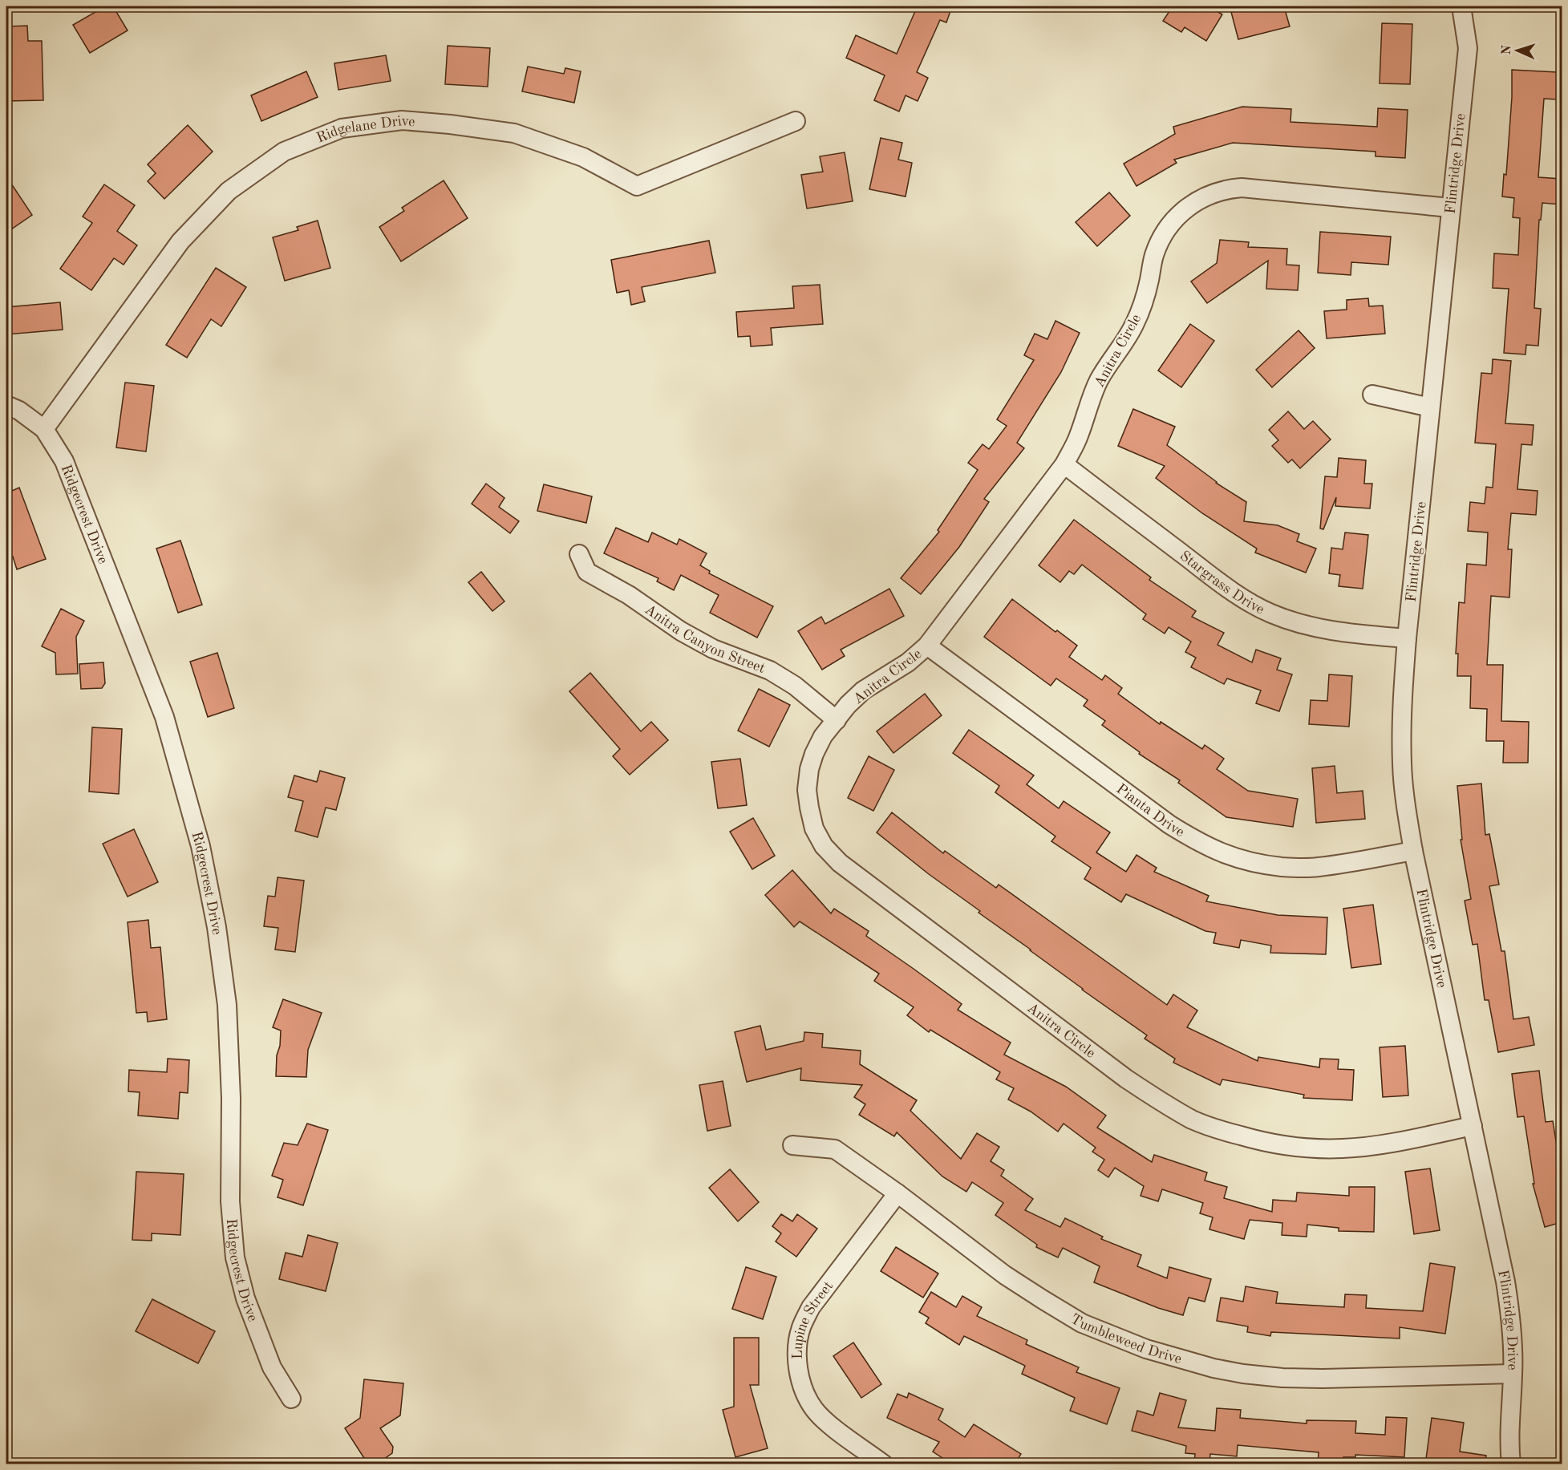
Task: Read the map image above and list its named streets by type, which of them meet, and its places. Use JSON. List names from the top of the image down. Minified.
{"streets":{"street":["Ridgelane Drive","Flintridge Drive","Anitra Circle","Ridgecrest Drive","Stargrass Drive","Anitra Canyon Street","Pianta Drive","Lupine Street","Tumbleweed Drive"]},"crossings":[["Ridgelane Drive","Ridgecrest Drive"],["Flintridge Drive","Anitra Circle"],["Flintridge Drive","Stargrass Drive"],["Flintridge Drive","Pianta Drive"],["Flintridge Drive","Tumbleweed Drive"],["Anitra Circle","Stargrass Drive"],["Anitra Circle","Anitra Canyon Street"],["Anitra Circle","Pianta Drive"],["Lupine Street","Tumbleweed Drive"]],"north":"left"}
